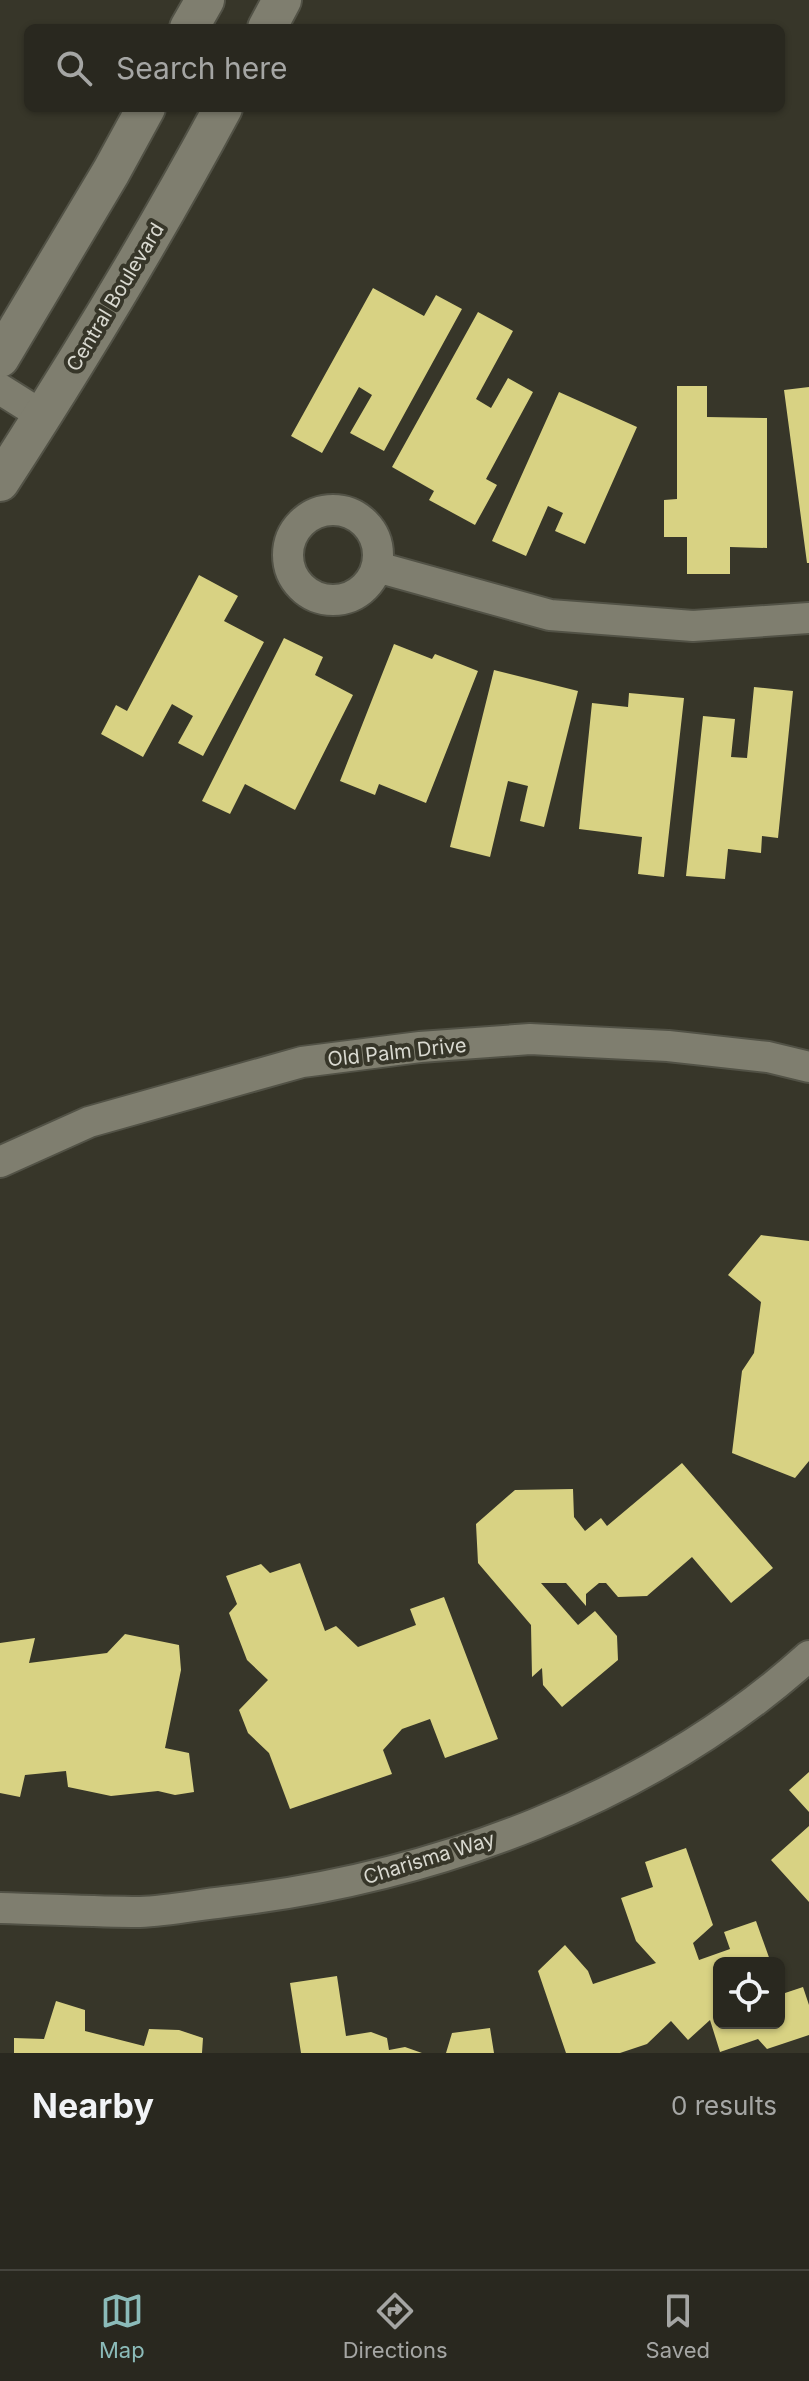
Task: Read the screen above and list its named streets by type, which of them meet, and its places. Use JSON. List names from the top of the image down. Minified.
{"streets":{"street":["Central Boulevard","Old Palm Drive","Charisma Way"]},"page":{"search":"Search here","heading":["Nearby","0 results"],"nav":["Map","Directions","Saved"]}}
